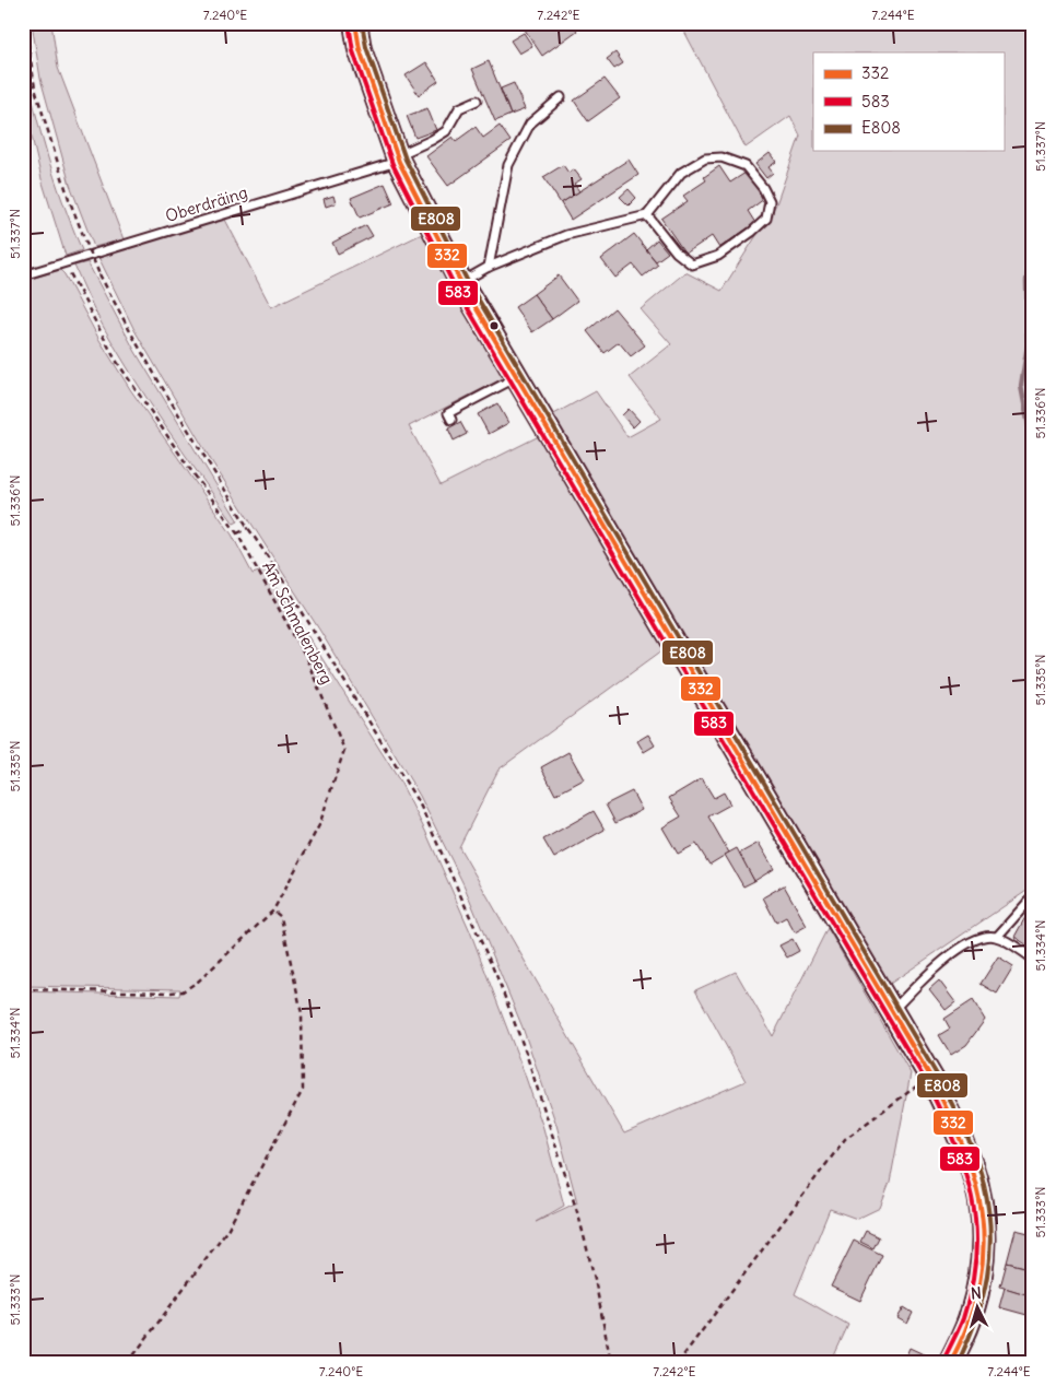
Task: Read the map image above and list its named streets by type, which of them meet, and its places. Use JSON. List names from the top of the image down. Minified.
{"streets":{"lane":["Oberdräing"],"path":["Am Schmalenberg"]},"crossings":[["Oberdräing","Am Schmalenberg"]],"lines":["transit line 332","transit line E808","transit line 583"],"legend":["332","583","E808"],"north":"top","coordinates":["7.240°E","7.242°E","7.244°E","51.337°N","51.336°N","51.335°N","51.334°N","51.333°N"]}
